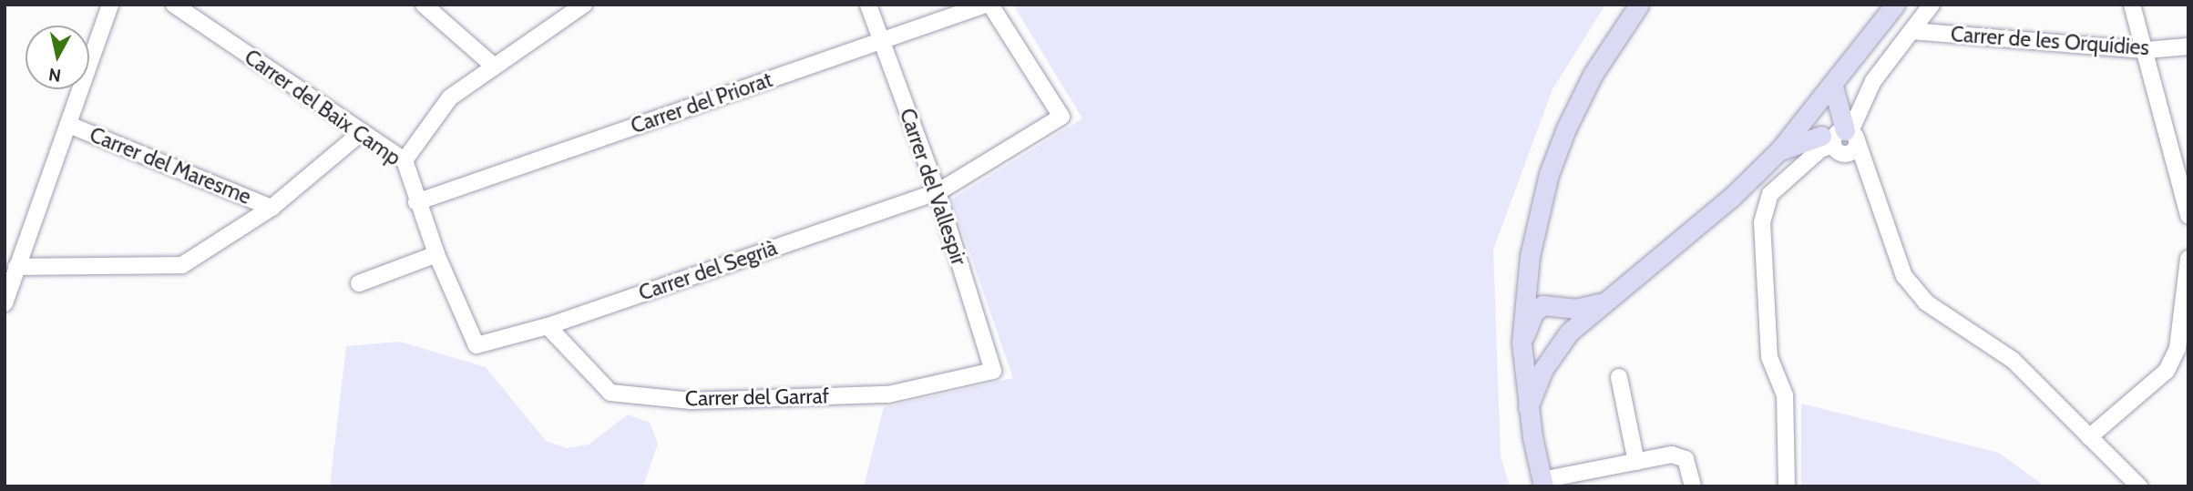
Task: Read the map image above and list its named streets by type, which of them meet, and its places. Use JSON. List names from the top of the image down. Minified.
{"streets":{"street":["Carrer de les Orquídies","Carrer del Priorat","Carrer del Baix Camp","Carrer del Maresme","Carrer del Vallespir","Carrer del Segrià","Carrer del Garraf"]},"crossings":[["Carrer del Priorat","Carrer del Baix Camp"],["Carrer del Priorat","Carrer del Vallespir"],["Carrer del Priorat","Carrer del Segrià"],["Carrer del Baix Camp","Carrer del Segrià"],["Carrer del Vallespir","Carrer del Segrià"],["Carrer del Vallespir","Carrer del Garraf"],["Carrer del Segrià","Carrer del Garraf"]],"north":"bottom"}
